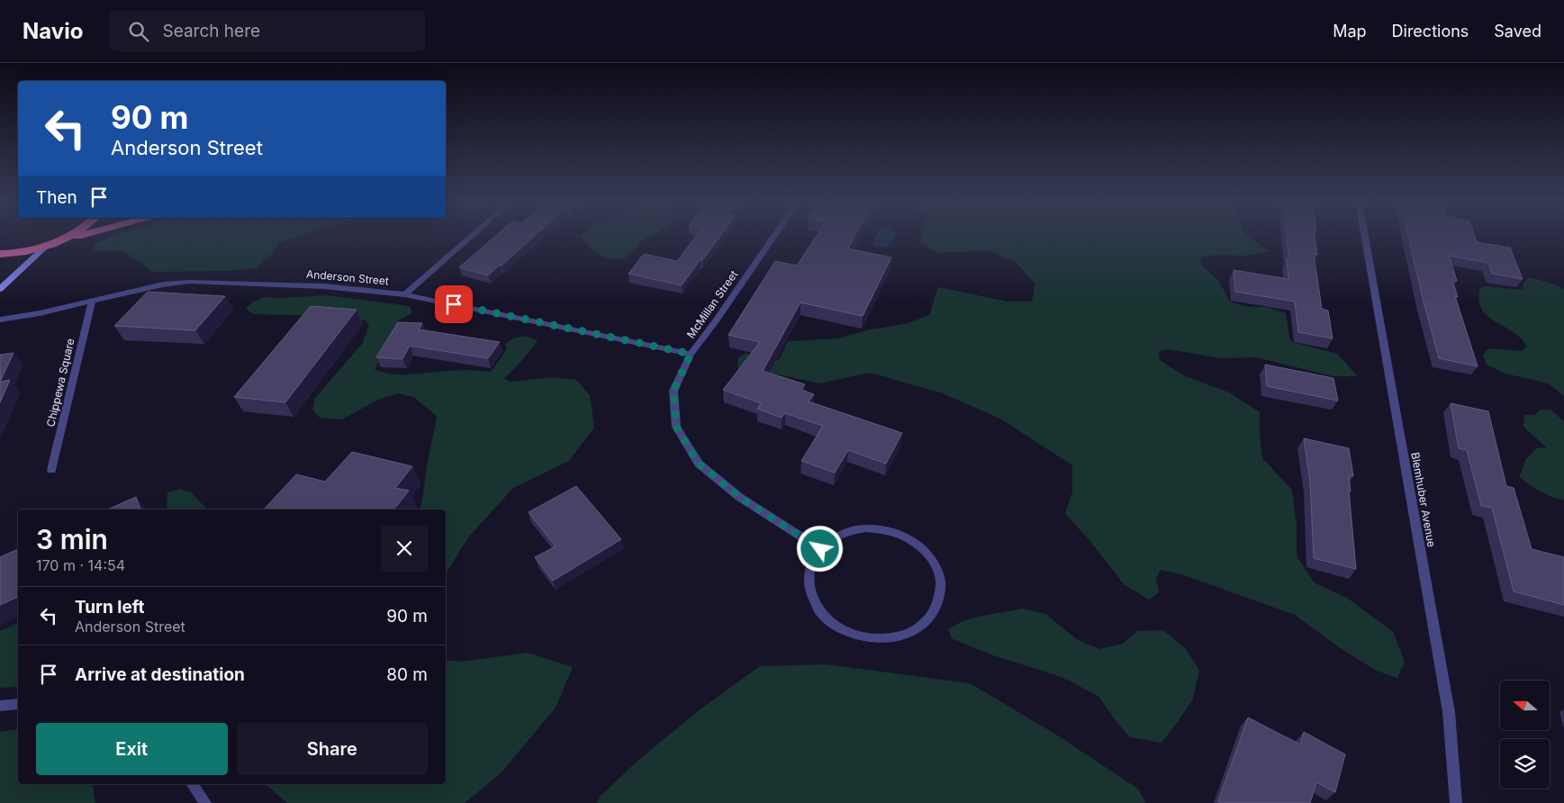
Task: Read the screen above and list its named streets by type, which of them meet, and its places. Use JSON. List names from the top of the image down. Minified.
{"streets":{"street":["Anderson Street","McMillan Street","Chippewa Square","Blemhuber Avenue"]},"crossings":[["Anderson Street","McMillan Street"],["Anderson Street","Chippewa Square"]],"north":"left","page":{"header":"Navio","search":"Search here","nav":["Map","Directions","Saved"],"turn":["90 m","Anderson Street"],"then":"Then","heading":["3 min","170 m · 14:54"],"list":[{"name":"Turn left","note":"Anderson Street","value":"90 m"},{"name":"Arrive at destination","value":"80 m"}],"buttons":["Exit","Share"]}}
